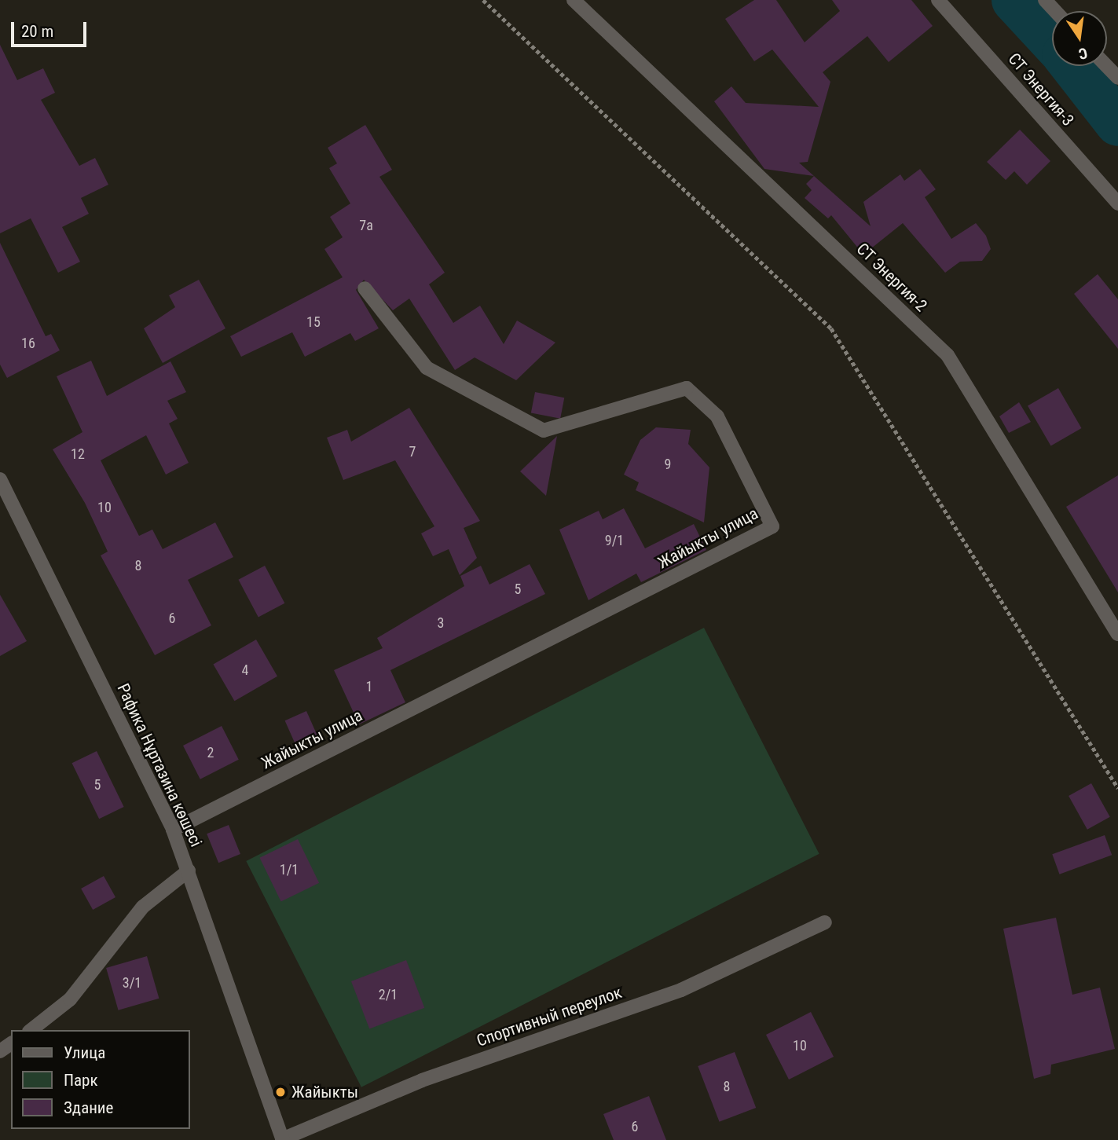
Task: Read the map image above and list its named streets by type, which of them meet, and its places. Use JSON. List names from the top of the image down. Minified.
{"streets":{"street":["СТ Энергия-3","СТ Энергия-2","Жайыкты улица","Рафика Нұртазина көшесі","Спортивный переулок"]},"crossings":[["Жайыкты улица","Рафика Нұртазина көшесі"],["Рафика Нұртазина көшесі","Спортивный переулок"]],"places":["Жайыкты"],"house_numbers":["7а","15","16","7","12","9","10","9/1","8","5","6","3","4","1","2","5","1/1","3/1","2/1","10","8","6"],"legend":["Улица","Парк","Здание"],"scale_bar":"20 m","north":"bottom"}
